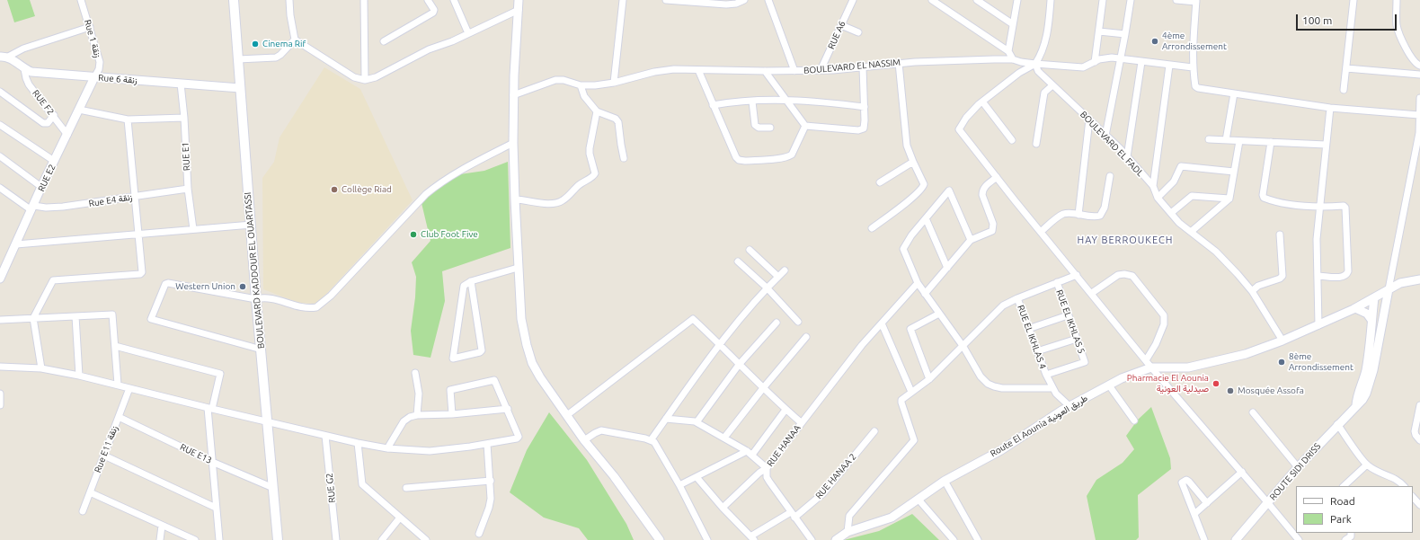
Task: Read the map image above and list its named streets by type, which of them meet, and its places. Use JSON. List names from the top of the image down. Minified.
{"streets":{"main road":["BOULEVARD KADDOUR EL OUARTASSI"],"street":["RUE A6","Rue 1 زنقة","BOULEVARD EL NASSIM","Rue 6 زنقة","RUE F2","BOULEVARD EL FADL","RUE E1","RUE E2","Rue E4 زنقة","RUE EL IKHLAS 5","RUE EL IKHLAS 4","Route El Aounia طريق العونية","RUE HANAA","Rue E11 زنقة","RUE E13","ROUTE SIDI DRISS","RUE HANAA 2","RUE G2"]},"crossings":[["RUE A6","BOULEVARD EL NASSIM"],["Rue 1 زنقة","Rue 6 زنقة"],["Rue 1 زنقة","RUE E2"],["BOULEVARD EL NASSIM","BOULEVARD EL FADL"],["Rue 6 زنقة","RUE F2"],["Rue 6 زنقة","RUE E1"],["Rue 6 زنقة","RUE E2"],["Rue 6 زنقة","BOULEVARD KADDOUR EL OUARTASSI"],["RUE F2","RUE E2"],["BOULEVARD EL FADL","Route El Aounia طريق العونية"],["RUE E1","Rue E4 زنقة"],["RUE E2","Rue E4 زنقة"],["BOULEVARD KADDOUR EL OUARTASSI","RUE E13"],["RUE EL IKHLAS 5","RUE EL IKHLAS 4"],["RUE HANAA","RUE HANAA 2"],["Rue E11 زنقة","RUE E13"]],"districts":["HAY BERROUKECH"],"places":["4ème Arrondissement","Cinema Rif","Collège Riad","Club Foot Five","Western Union","8ème Arrondissement","Pharmacie El Aounia صيدلية العونية","Mosquée Assofa"],"legend":["Road","Park"],"scale_bar":"100 m"}
